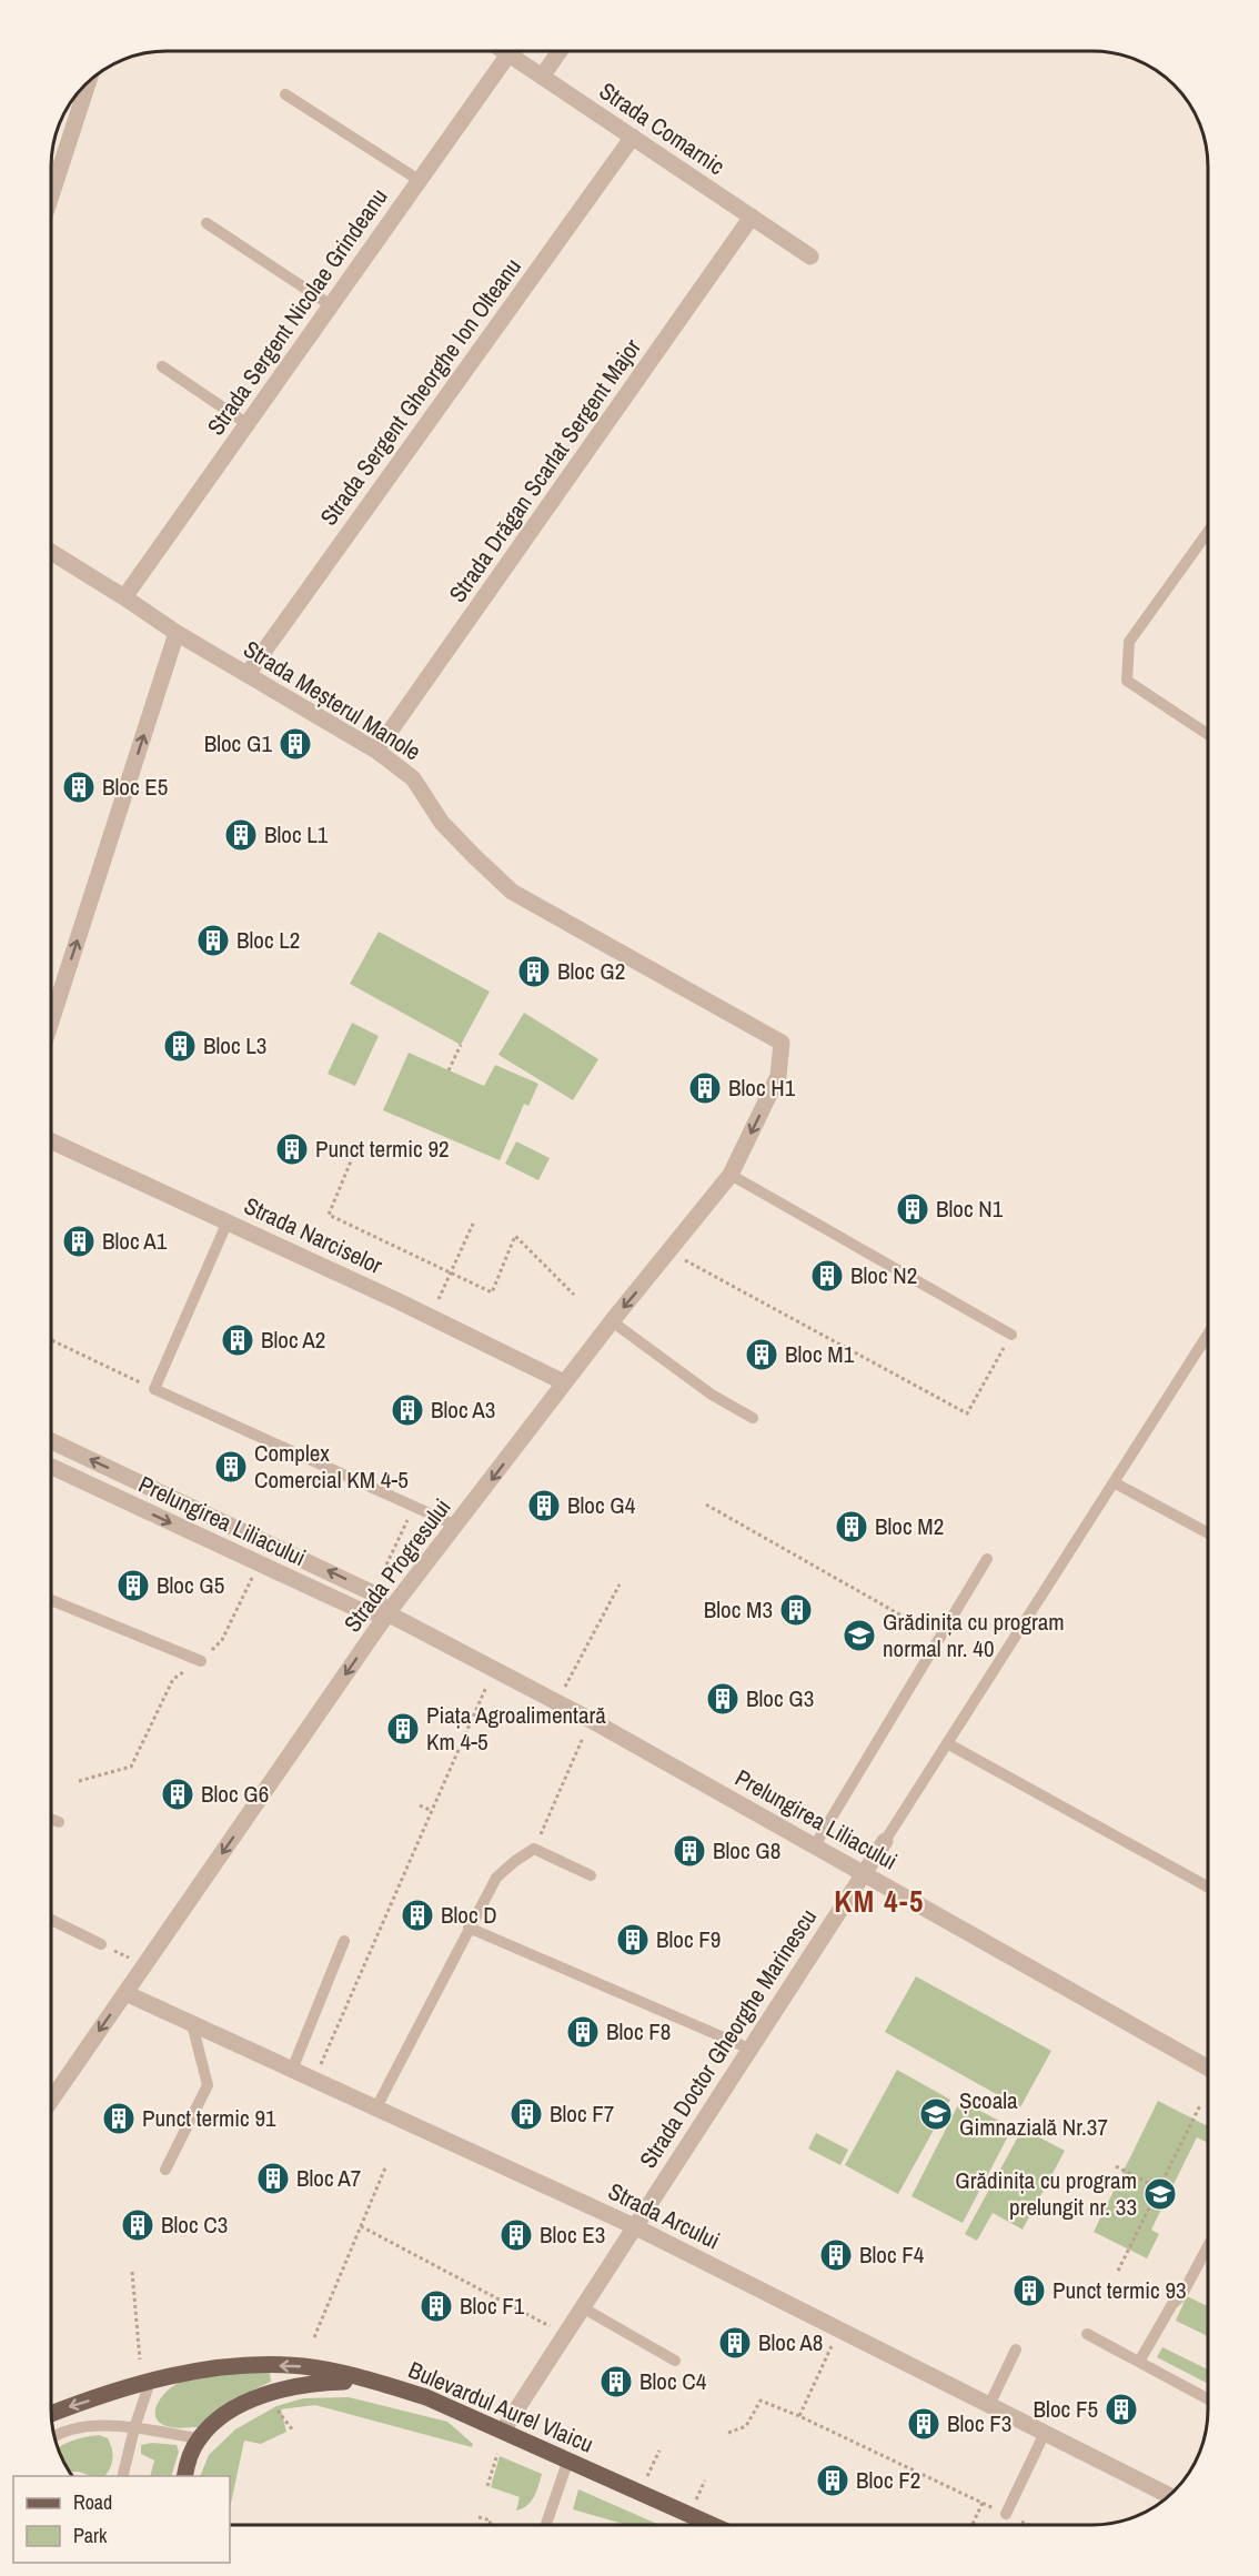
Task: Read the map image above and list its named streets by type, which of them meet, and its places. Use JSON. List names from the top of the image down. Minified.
{"streets":{"main road":["Bulevardul Aurel Vlaicu"],"street":["Strada Comarnic","Strada Sergent Nicolae Grindeanu","Strada Sergent Gheorghe Ion Olteanu","Strada Drăgan Scarlat Sergent Major","Strada Meșterul Manole","Strada Narciselor","Prelungirea Liliacului","Strada Progresului","Strada Doctor Gheorghe Marinescu","Strada Arcului"]},"crossings":[["Strada Comarnic","Strada Sergent Nicolae Grindeanu"],["Strada Comarnic","Strada Sergent Gheorghe Ion Olteanu"],["Strada Comarnic","Strada Drăgan Scarlat Sergent Major"],["Strada Sergent Nicolae Grindeanu","Strada Meșterul Manole"],["Strada Sergent Gheorghe Ion Olteanu","Strada Meșterul Manole"],["Strada Drăgan Scarlat Sergent Major","Strada Meșterul Manole"],["Strada Meșterul Manole","Strada Progresului"],["Strada Narciselor","Strada Progresului"],["Prelungirea Liliacului","Strada Progresului"],["Prelungirea Liliacului","Strada Doctor Gheorghe Marinescu"],["Strada Progresului","Strada Arcului"],["Strada Doctor Gheorghe Marinescu","Strada Arcului"],["Strada Doctor Gheorghe Marinescu","Bulevardul Aurel Vlaicu"]],"one_way":["Strada Progresului"],"districts":["KM 4-5"],"places":{"building":["Bloc G1","Bloc E5","Bloc L1","Bloc L2","Bloc G2","Bloc L3","Bloc H1","Punct termic 92","Bloc N1","Bloc A1","Bloc N2","Bloc A2","Bloc M1","Bloc A3","Complex Comercial KM 4-5","Bloc G4","Bloc M2","Bloc G5","Bloc M3","Bloc G3","Piața Agroalimentară Km 4-5","Bloc G6","Bloc G8","Bloc D","Bloc F9","Bloc F8","Bloc F7","Punct termic 91","Bloc A7","Bloc C3","Bloc E3","Bloc F4","Punct termic 93","Bloc F1","Bloc A8","Bloc C4","Bloc F5","Bloc F3","Bloc F2"],"school or university":["Grădinița cu program normal nr. 40","Școala Gimnazială Nr.37","Grădinița cu program prelungit nr. 33"]},"legend":["Road","Park"]}
